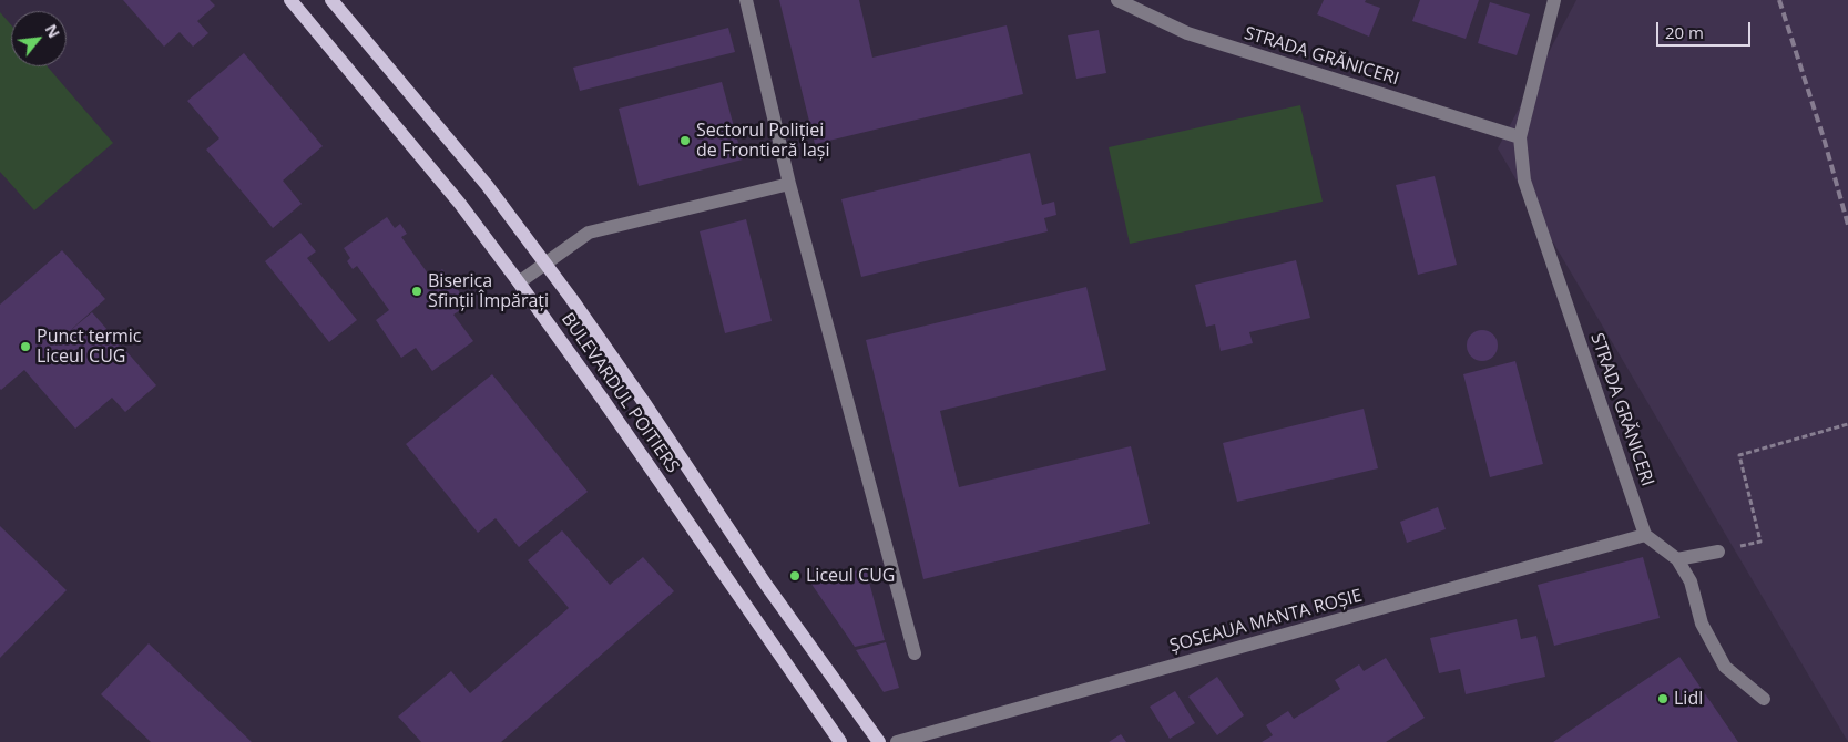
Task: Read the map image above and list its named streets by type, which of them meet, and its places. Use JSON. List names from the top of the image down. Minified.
{"streets":{"main road":["BULEVARDUL POITIERS"],"street":["STRADA GRĂNICERI","ȘOSEAUA MANTA ROȘIE"]},"crossings":[["STRADA GRĂNICERI","ȘOSEAUA MANTA ROȘIE"]],"places":["Sectorul Poliției de Frontieră Iași","Biserica Sfinții Împărați","Punct termic Liceul CUG","Liceul CUG","Lidl"],"scale_bar":"20 m","north":"top right"}
